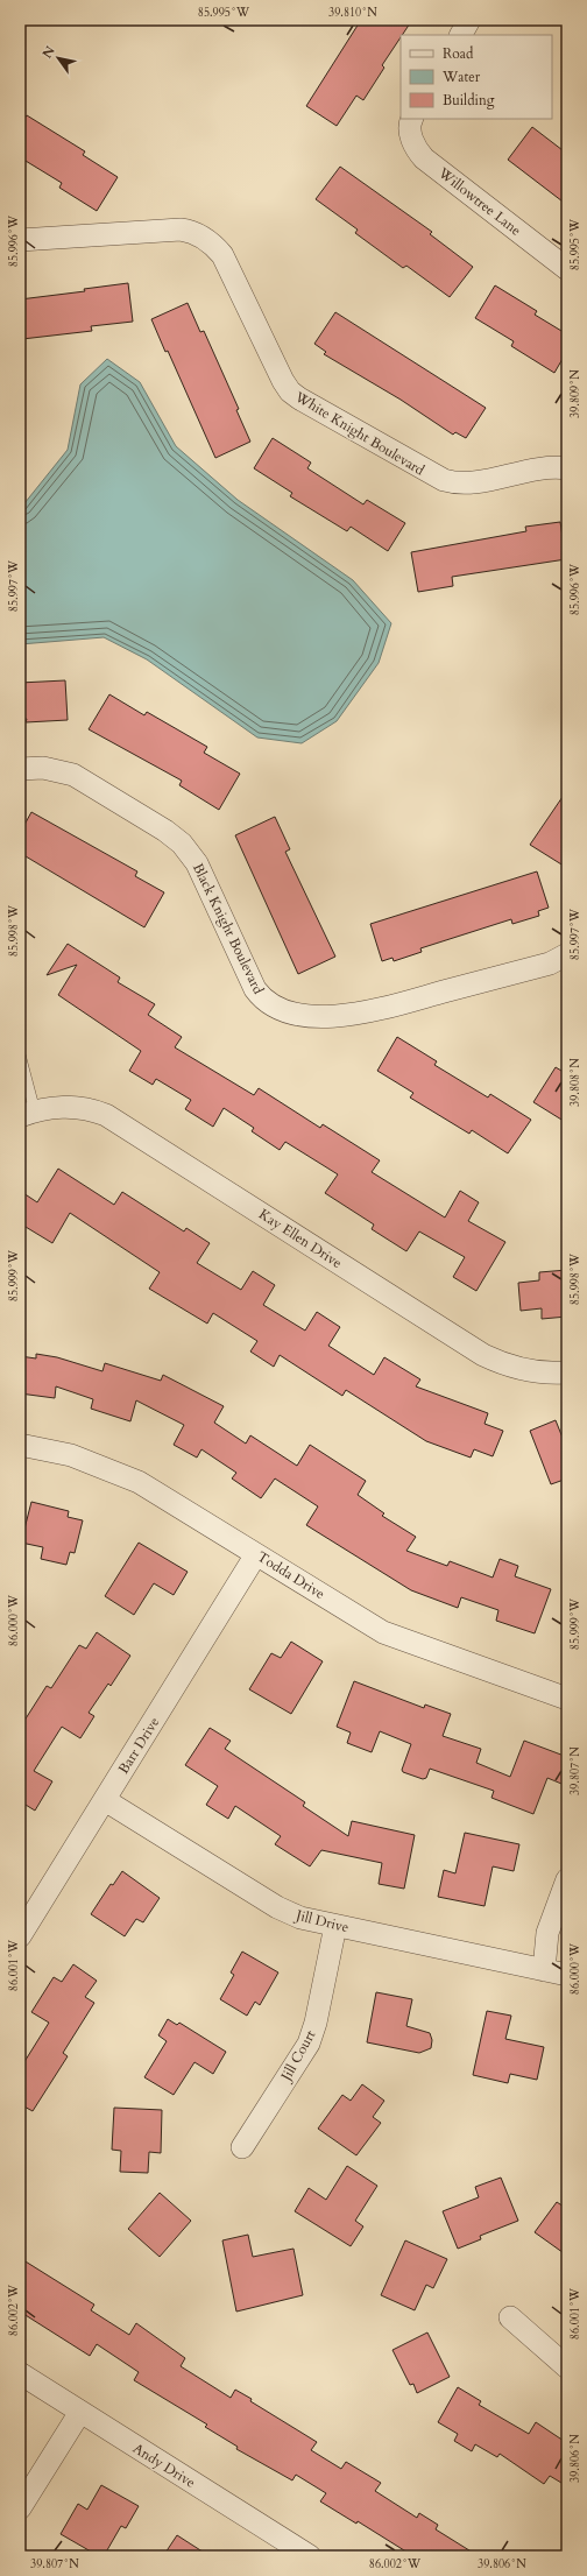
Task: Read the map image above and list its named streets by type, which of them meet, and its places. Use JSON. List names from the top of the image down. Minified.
{"streets":{"street":["Willowtree Lane","White Knight Boulevard","Black Knight Boulevard","Kay Ellen Drive","Todda Drive","Barr Drive","Jill Drive","Jill Court","Andy Drive"]},"crossings":[["Todda Drive","Barr Drive"],["Barr Drive","Jill Drive"],["Jill Drive","Jill Court"]],"legend":["Road","Water","Building"],"north":"top left","coordinates":["85.995°W","39.810°N","85.996°W","39.809°N","85.997°W","85.998°W","39.808°N","85.999°W","86.000°W","39.807°N","86.001°W","86.002°W","39.806°N"]}
